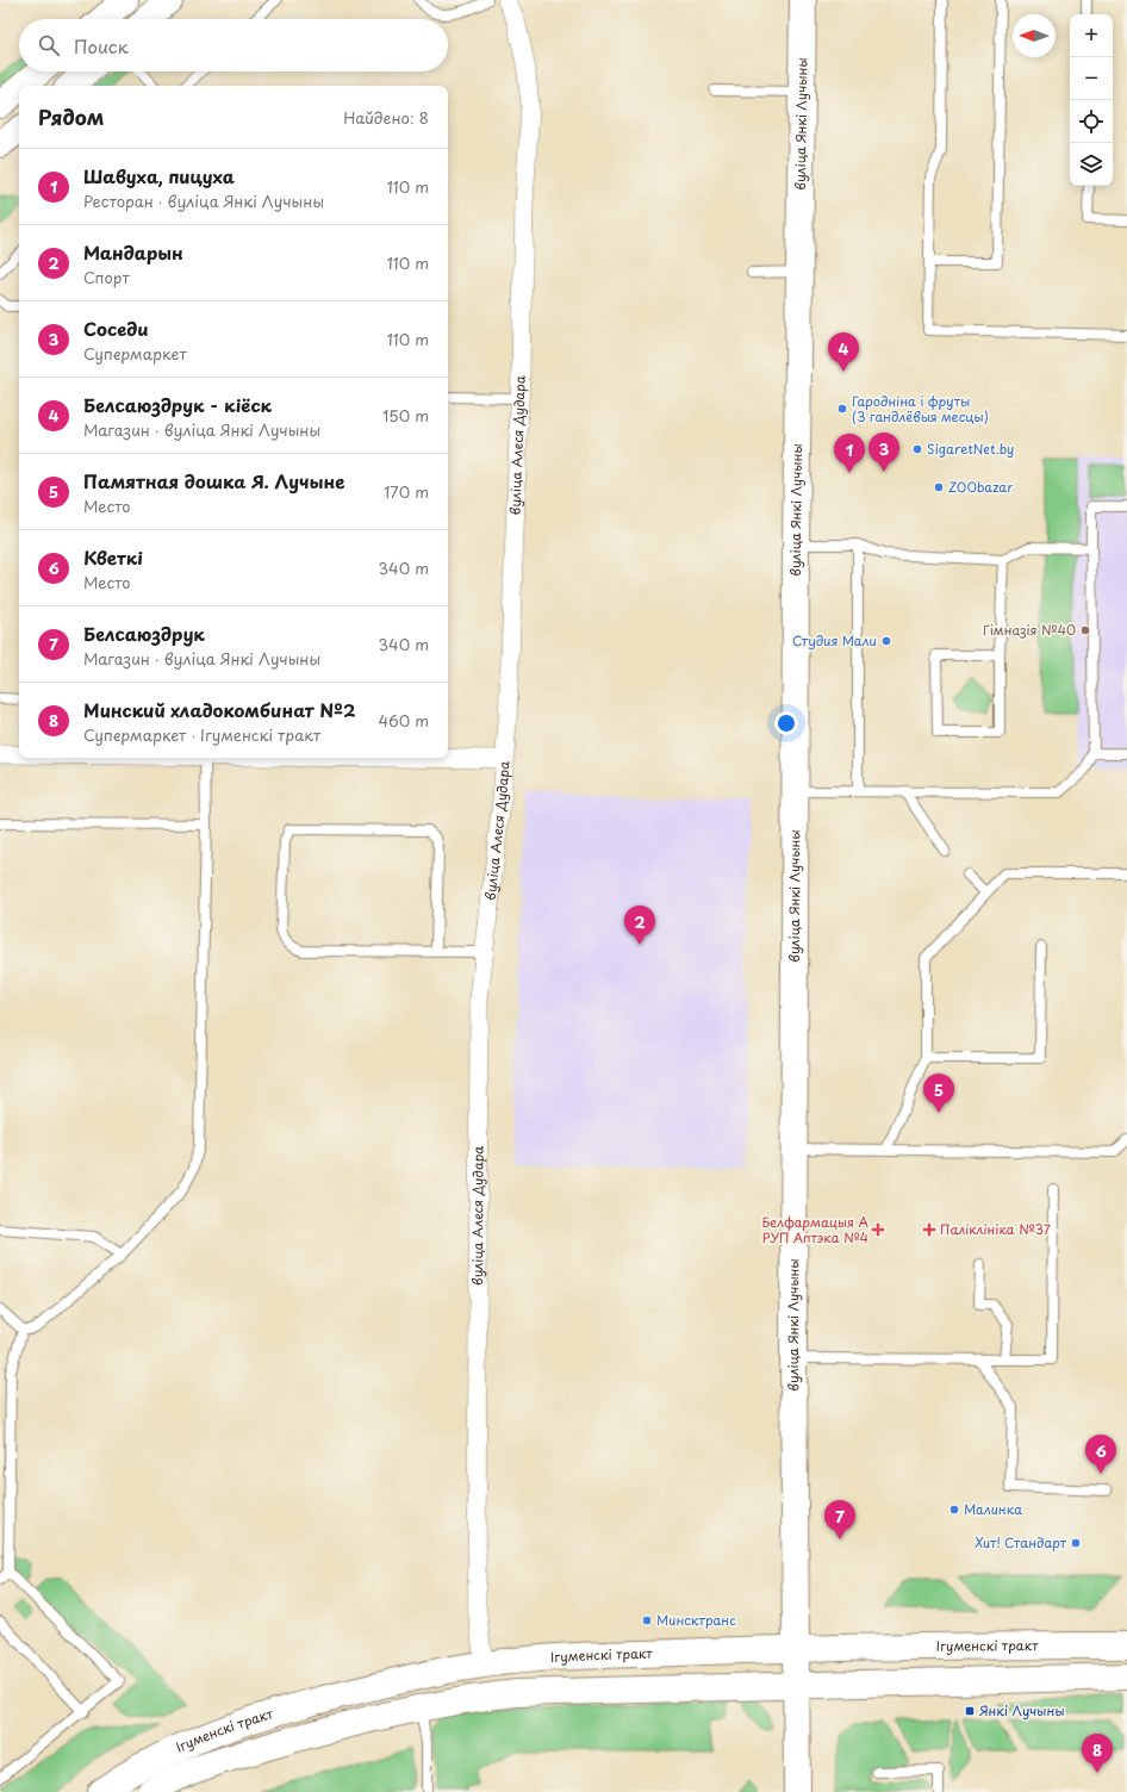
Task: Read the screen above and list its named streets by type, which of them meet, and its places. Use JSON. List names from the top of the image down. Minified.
{"streets":{"main road":["вуліца Янкі Лучыны","Ігуменскі тракт"],"street":["вуліца Алеся Дудара"]},"crossings":[["вуліца Янкі Лучыны","Ігуменскі тракт"],["вуліца Алеся Дудара","Ігуменскі тракт"]],"places":{"other":["Гародніна і фруты (3 гандлёвыя месцы)","SigaretNet.by","ZOObazar","Гімназія №40","Студия Мали","Малинка","Хит! Стандарт","Минсктранс"],"health":["Белфармацыя А РУП Аптэка №4","Паліклініка №37"],"transit":["Янкі Лучыны"]},"north":"left","page":{"map_buttons":["+","−"],"search":"Поиск","heading":["Рядом","Найдено: 8"],"list":[{"mark":"1","name":"Шавуха, пицуха","note":"Ресторан · вуліца Янкі Лучыны","value":"110 m"},{"mark":"2","name":"Мандарын","note":"Спорт","value":"110 m"},{"mark":"3","name":"Соседи","note":"Супермаркет","value":"110 m"},{"mark":"4","name":"Белсаюздрук - кіёск","note":"Магазин · вуліца Янкі Лучыны","value":"150 m"},{"mark":"5","name":"Памятная дошка Я. Лучыне","note":"Место","value":"170 m"},{"mark":"6","name":"Кветкі","note":"Место","value":"340 m"},{"mark":"7","name":"Белсаюздрук","note":"Магазин · вуліца Янкі Лучыны","value":"340 m"},{"mark":"8","name":"Минский хладокомбинат №2","note":"Супермаркет · Ігуменскі тракт","value":"460 m"}],"pins":["4","3","1","2","5","6","7","8"]}}
